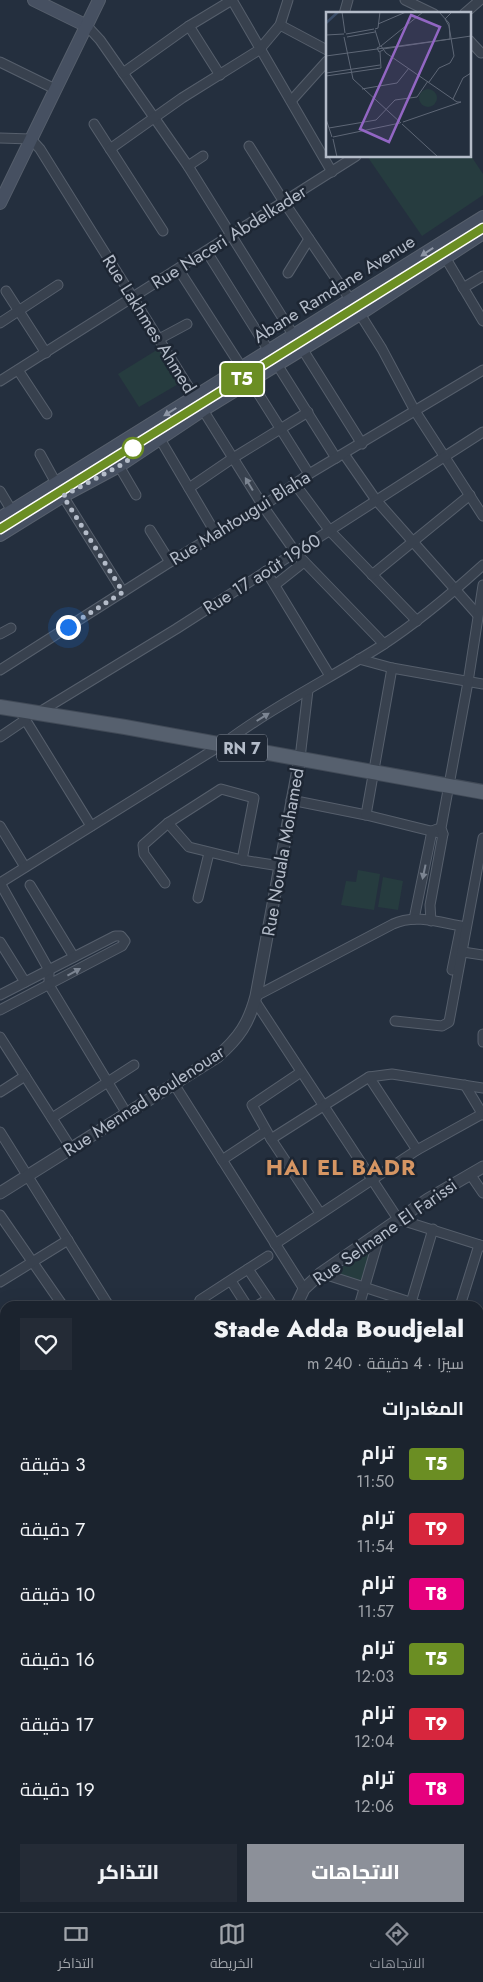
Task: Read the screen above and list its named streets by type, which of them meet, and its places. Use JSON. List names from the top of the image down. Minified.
{"streets":{"main road":["Abane Ramdane Avenue","RN 7"],"street":["Rue Naceri Abdelkader","Rue Lakhmes Ahmed","Rue Mahtougui Blaha","Rue 17 août 1960","Rue Nouala Mohamed","Rue Mennad Boulenouar","Rue Selmane El Farissi"]},"crossings":[["Rue Naceri Abdelkader","Rue Lakhmes Ahmed"],["Abane Ramdane Avenue","Rue Lakhmes Ahmed"],["Rue Lakhmes Ahmed","Rue Mahtougui Blaha"],["Rue Lakhmes Ahmed","Rue 17 août 1960"],["Rue 17 août 1960","RN 7"],["RN 7","Rue Nouala Mohamed"],["Rue Nouala Mohamed","Rue Mennad Boulenouar"]],"districts":["HAI EL BADR"],"lines":["tram line T5"],"page":{"on_map":"T5","heading":[["Stade Adda Boudjelal","سيرًا · 4 دقيقة · 240 m"],"المغادرات"],"list":[{"mark":"T5","name":"ترام","note":"11:50","value":"3 دقيقة"},{"mark":"T9","name":"ترام","note":"11:54","value":"7 دقيقة"},{"mark":"T8","name":"ترام","note":"11:57","value":"10 دقيقة"},{"mark":"T5","name":"ترام","note":"12:03","value":"16 دقيقة"},{"mark":"T9","name":"ترام","note":"12:04","value":"17 دقيقة"},{"mark":"T8","name":"ترام","note":"12:06","value":"19 دقيقة"}],"buttons":["الاتجاهات","التذاكر"],"tabs":["الاتجاهات","الخريطة","التذاكر"]}}
